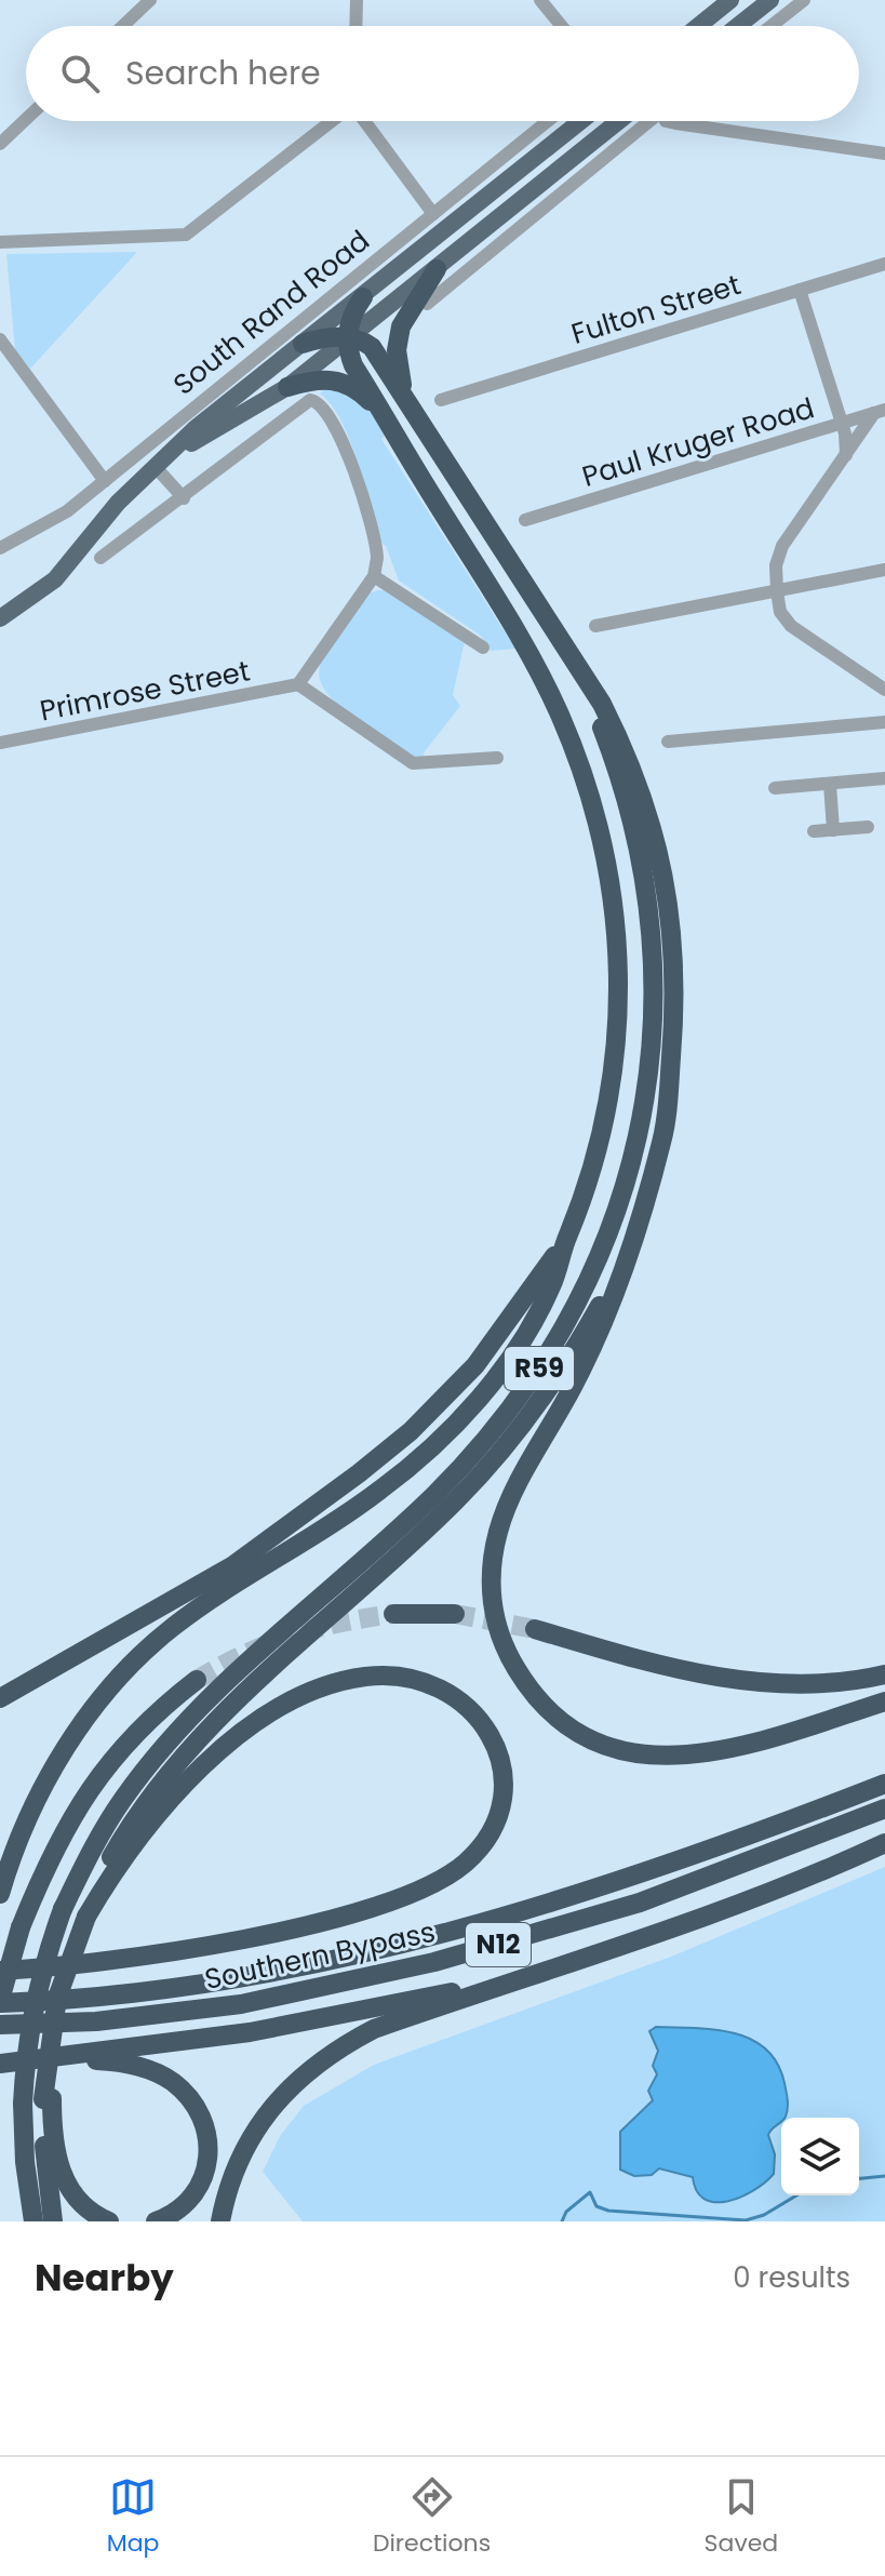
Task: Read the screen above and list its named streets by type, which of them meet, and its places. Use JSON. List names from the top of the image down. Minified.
{"streets":{"highway":["R59","N12","Southern Bypass"],"main road":["South Rand Road"],"street":["Fulton Street","Paul Kruger Road","Primrose Street"]},"page":{"search":"Search here","heading":["Nearby","0 results"],"nav":["Map","Directions","Saved"]}}
